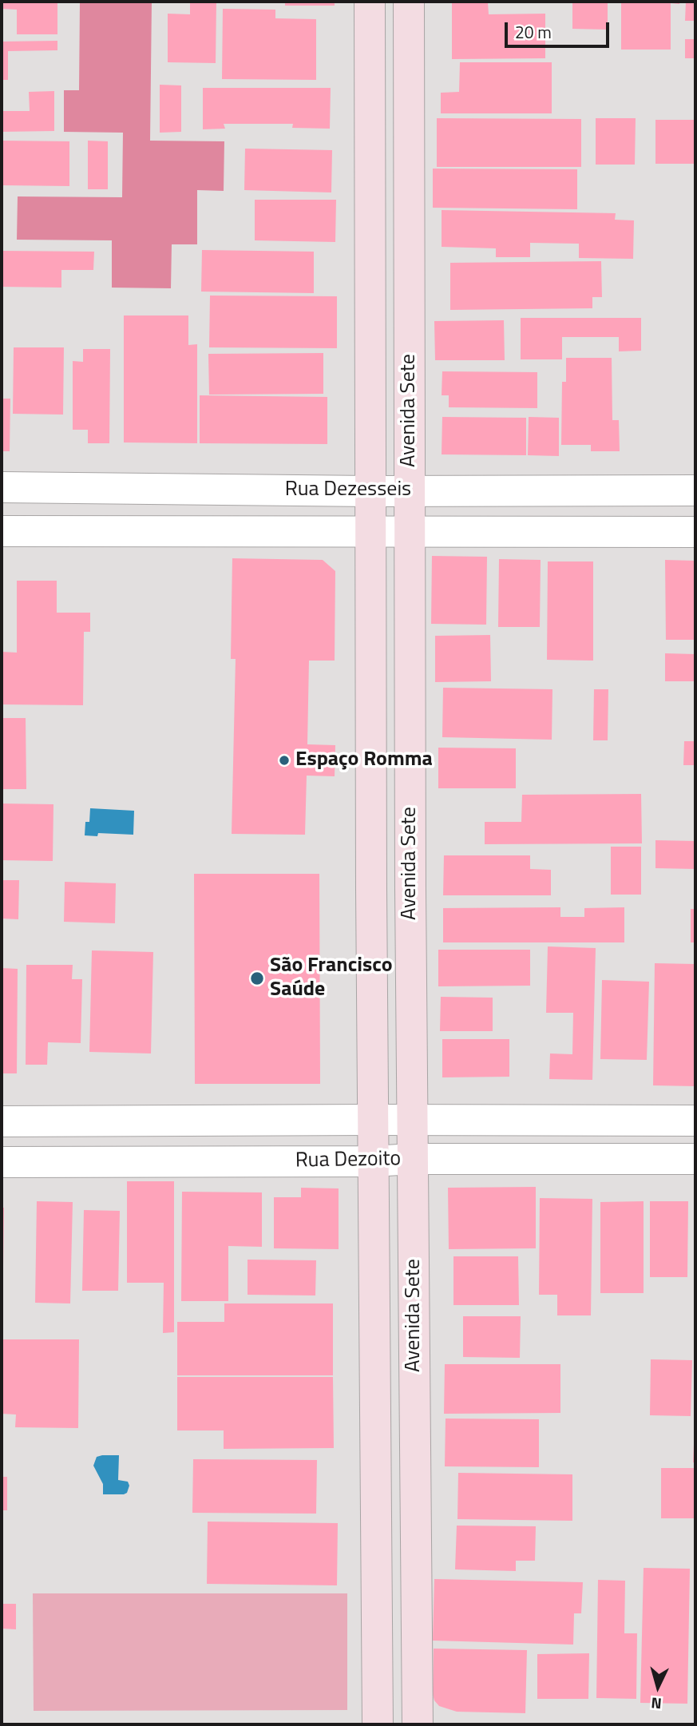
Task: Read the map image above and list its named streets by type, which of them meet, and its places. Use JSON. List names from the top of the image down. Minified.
{"streets":{"street":["Avenida Sete","Rua Dezesseis","Rua Dezoito"]},"crossings":[["Avenida Sete","Rua Dezesseis"],["Avenida Sete","Rua Dezoito"]],"places":["Espaço Romma","São Francisco Saúde"],"scale_bar":"20 m","north":"bottom"}
